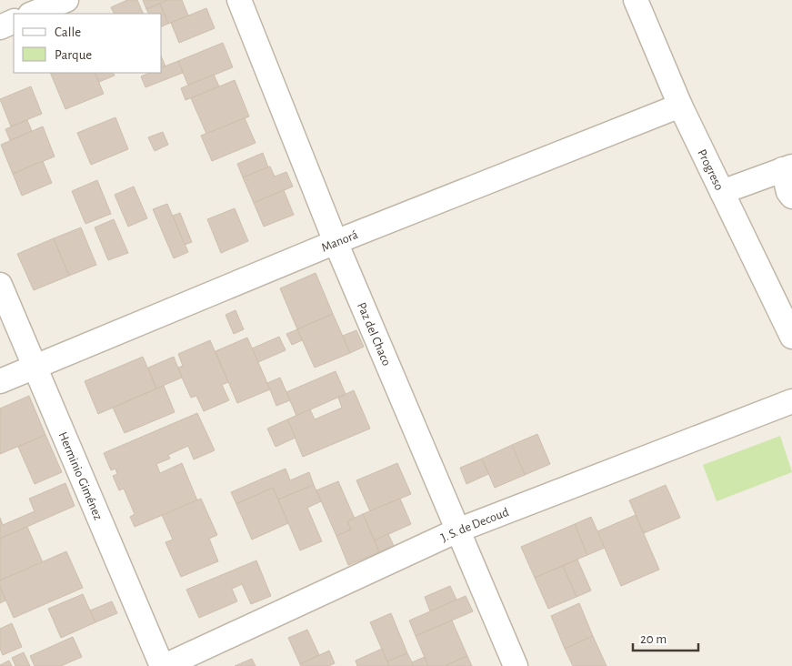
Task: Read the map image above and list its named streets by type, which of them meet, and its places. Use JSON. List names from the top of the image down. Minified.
{"streets":{"street":["Progreso","Manorá","Paz del Chaco","Herminio Giménez","J. S. de Decoud"]},"crossings":[["Progreso","Manorá"],["Manorá","Paz del Chaco"],["Manorá","Herminio Giménez"],["Paz del Chaco","J. S. de Decoud"],["Herminio Giménez","J. S. de Decoud"]],"legend":["Calle","Parque"],"scale_bar":"20 m"}
